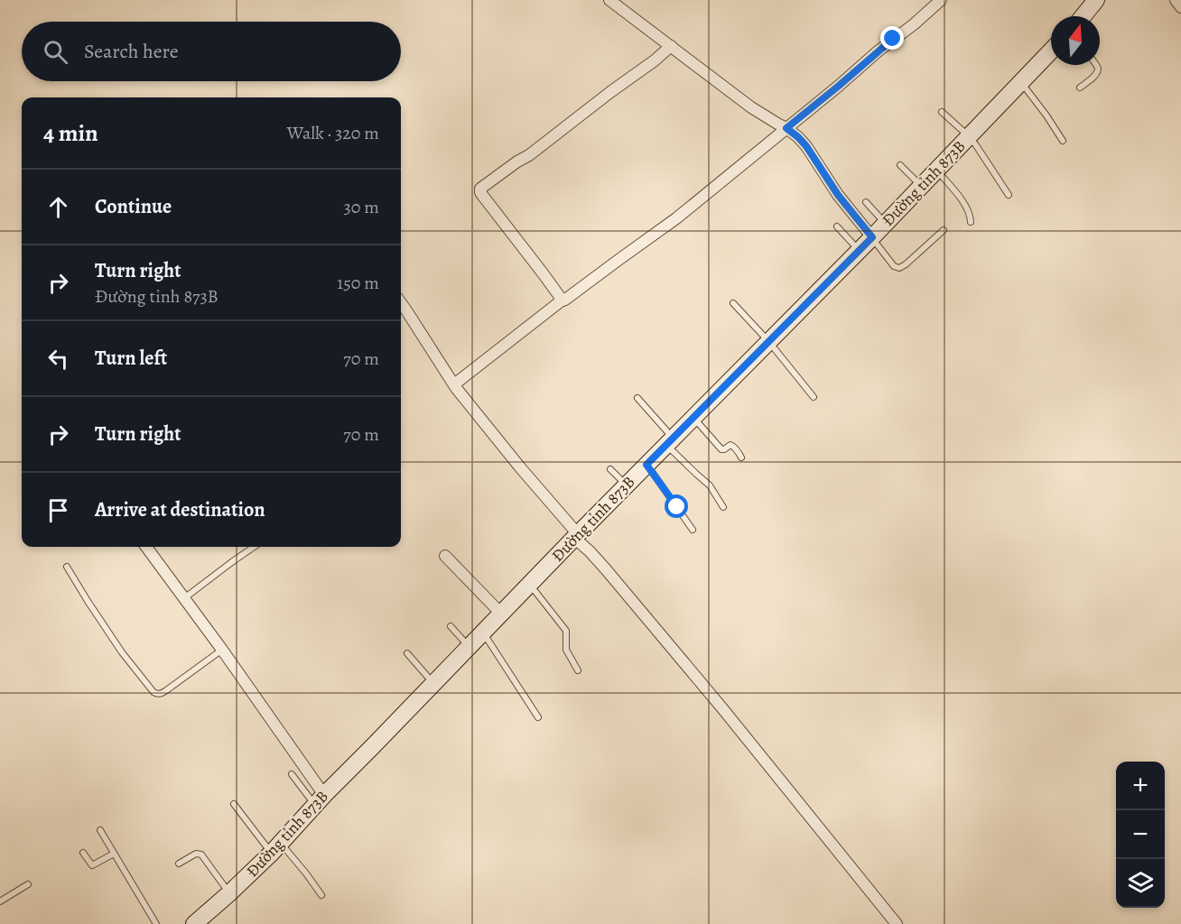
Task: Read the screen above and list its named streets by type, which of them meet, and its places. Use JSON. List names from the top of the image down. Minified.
{"streets":{"main road":["Đường tỉnh 873B"]},"north":"top","page":{"search":"Search here","heading":["4 min","Walk · 320 m"],"list":[["Continue","30 m"],["Turn right","Đường tỉnh 873B","150 m"],["Turn left","70 m"],["Turn right","70 m"],"Arrive at destination"],"map_buttons":["+","−"]}}
